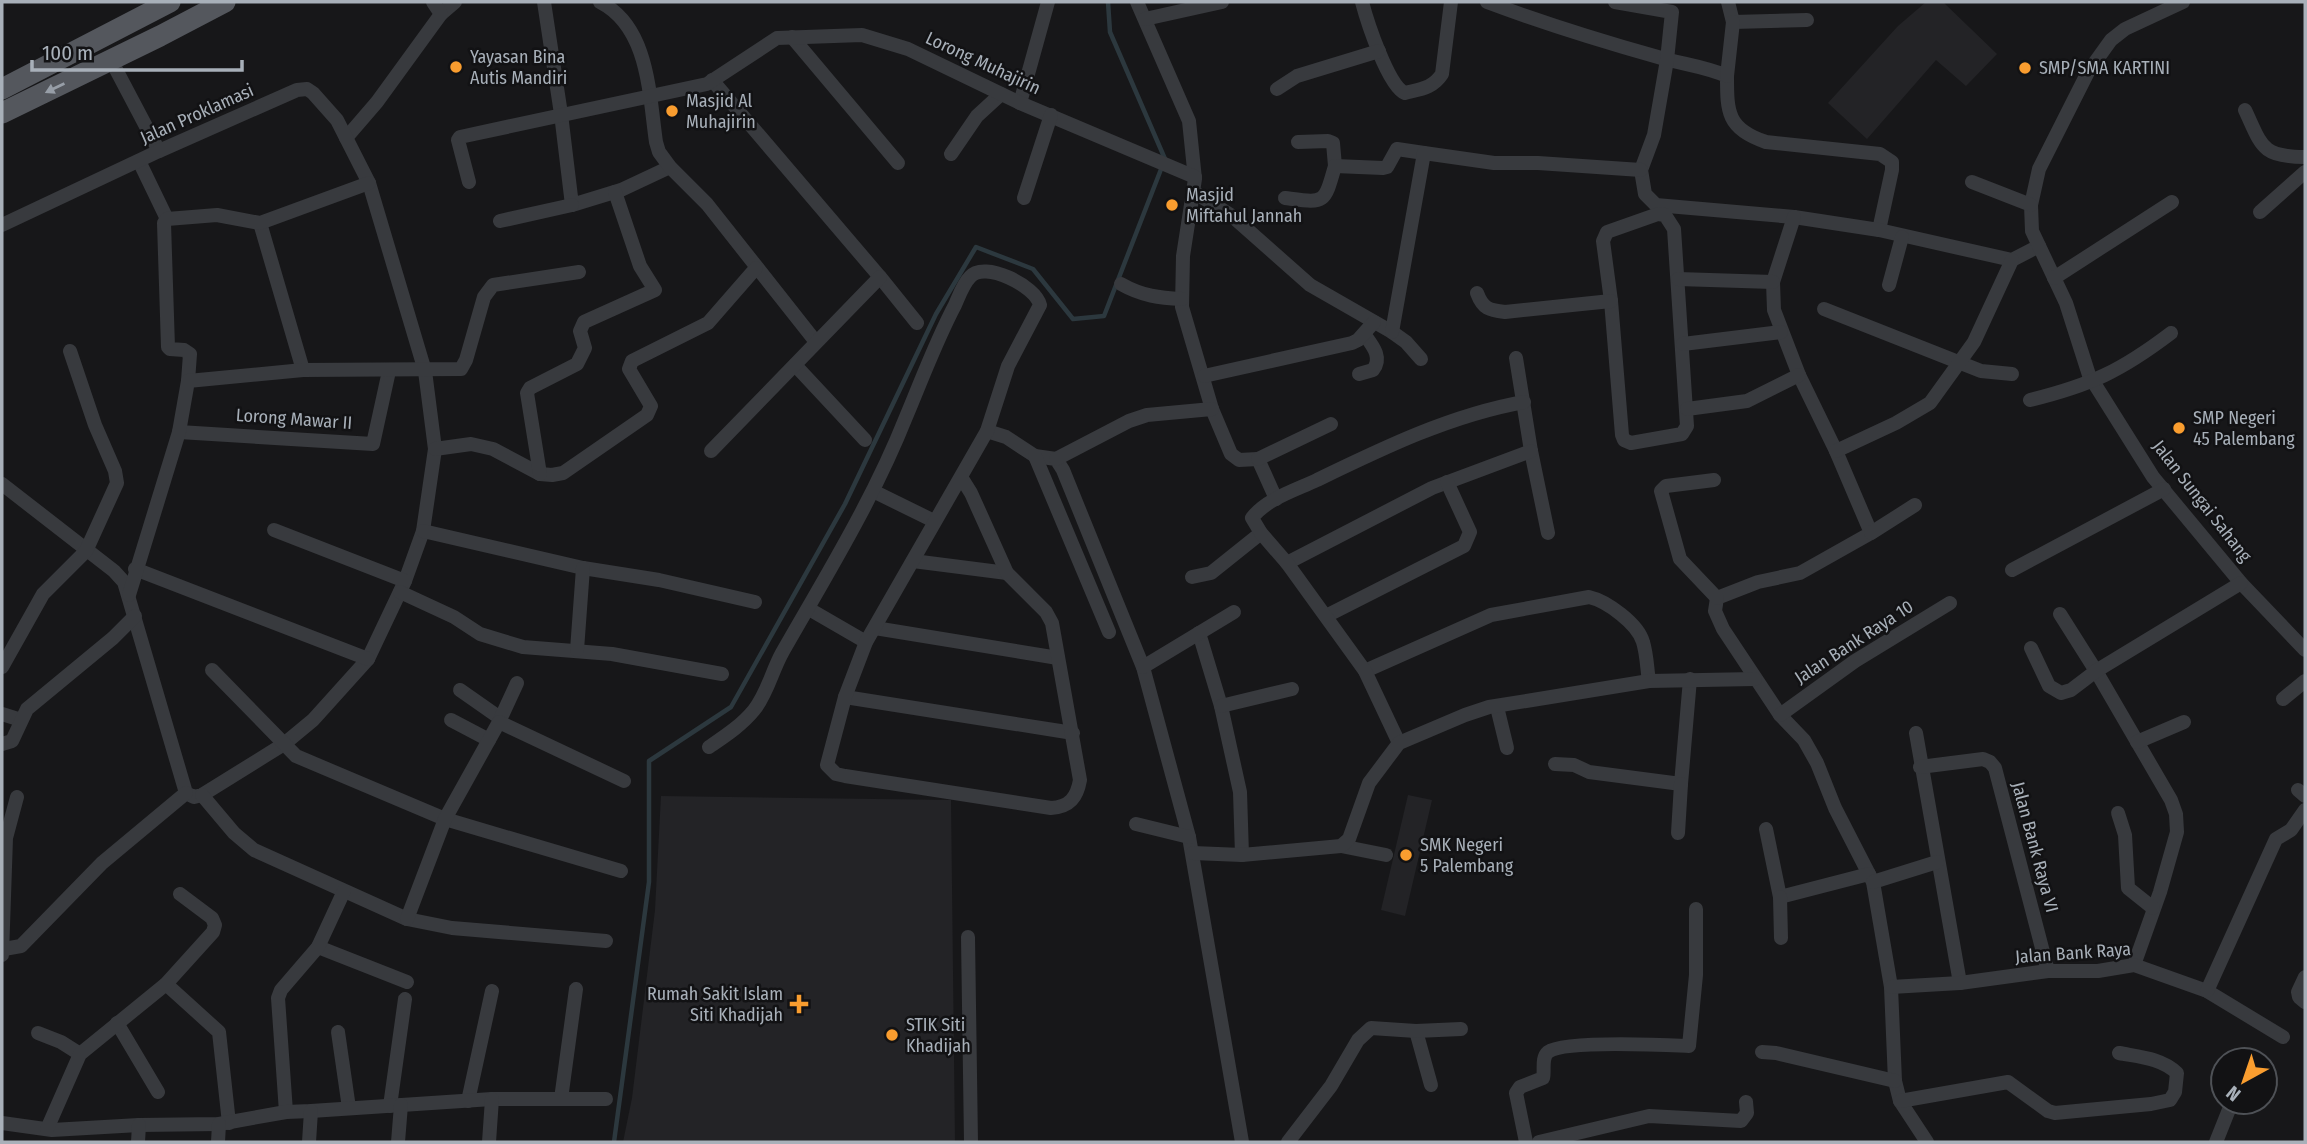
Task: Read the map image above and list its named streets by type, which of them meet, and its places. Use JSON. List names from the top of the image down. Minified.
{"streets":{"street":["Lorong Muhajirin","Jalan Proklamasi","Lorong Mawar II","Jalan Sungai Sahang","Jalan Bank Raya 10","Jalan Bank Raya VI","Jalan Bank Raya"]},"crossings":[["Jalan Bank Raya VI","Jalan Bank Raya"]],"places":{"other":["Yayasan Bina Autis Mandiri","SMP/SMA KARTINI","Masjid Al Muhajirin","Masjid Miftahul Jannah","SMP Negeri 45 Palembang","SMK Negeri 5 Palembang","STIK Siti Khadijah"],"health":["Rumah Sakit Islam Siti Khadijah"]},"scale_bar":"100 m","north":"bottom left"}
